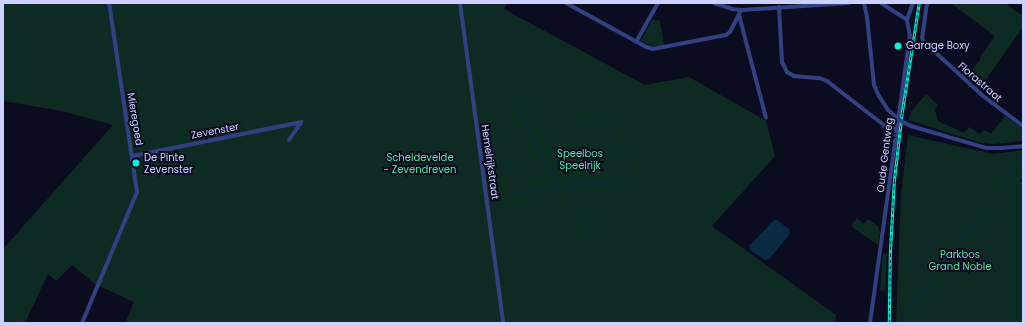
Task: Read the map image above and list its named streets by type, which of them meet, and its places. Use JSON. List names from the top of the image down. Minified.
{"streets":{"street":["Florastraat","Mieregoed","Zevenster","Oude Gentweg","Hemelrijkstraat"]},"crossings":[["Mieregoed","Zevenster"]],"parks":["Speelbos Speelrijk","Scheldevelde - Zevendreven","Parkbos Grand Noble"],"places":["Garage Boxy","De Pinte Zevenster"]}
